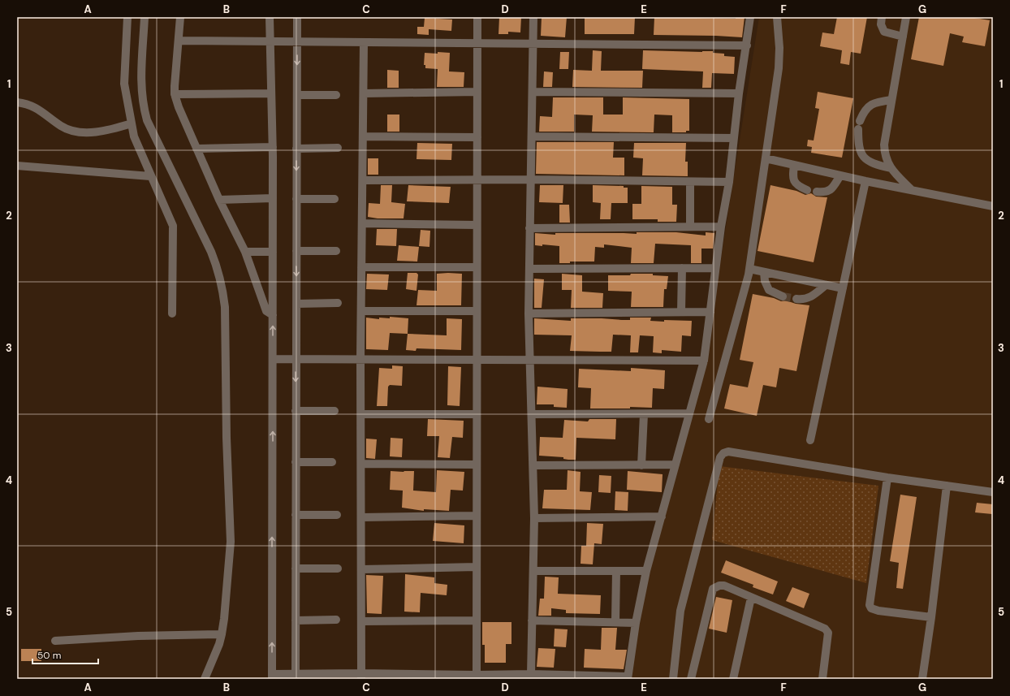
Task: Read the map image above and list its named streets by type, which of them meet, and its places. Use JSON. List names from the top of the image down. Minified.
{"scale_bar":"50 m","grid":{"columns":["A","B","C","D","E","F","G"],"rows":["1","2","3","4","5"]}}
